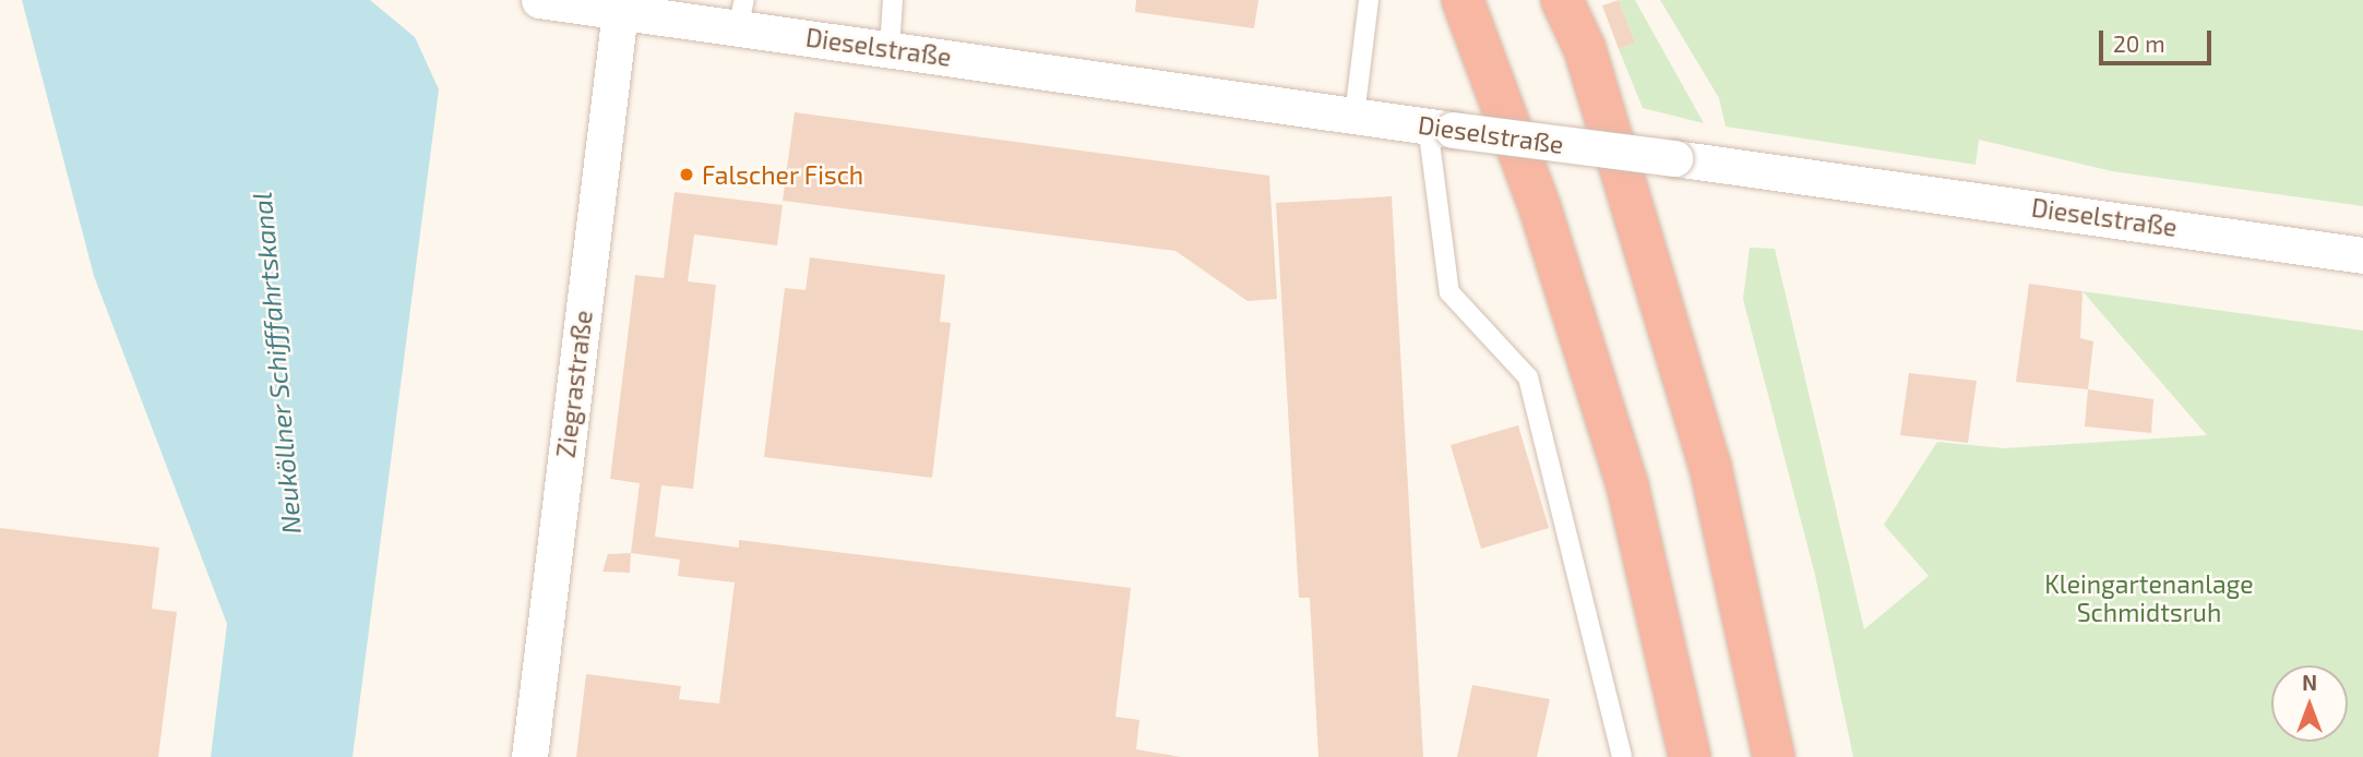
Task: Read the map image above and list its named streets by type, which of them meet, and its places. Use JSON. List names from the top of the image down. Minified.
{"streets":{"street":["Dieselstraße","Ziegrastraße"]},"crossings":[["Dieselstraße","Ziegrastraße"]],"water":["Neuköllner Schifffahrtskanal"],"parks":["Kleingartenanlage Schmidtsruh"],"places":["Falscher Fisch"],"scale_bar":"20 m","north":"top"}
